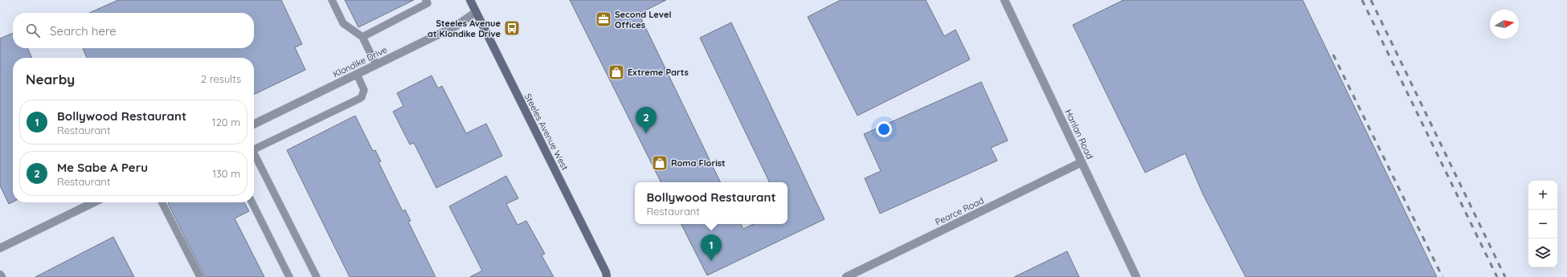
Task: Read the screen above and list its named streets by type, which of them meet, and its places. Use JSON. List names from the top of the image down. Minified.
{"streets":{"main road":["Steeles Avenue West"],"street":["Klondike Drive","Hanlan Road","Pearce Road"]},"crossings":[["Klondike Drive","Steeles Avenue West"],["Hanlan Road","Pearce Road"]],"places":{"office":["Second Level Offices"],"bus stop":["Steeles Avenue at Klondike Drive"],"shop":["Extreme Parts","Roma Florist"]},"north":"right","page":{"search":"Search here","heading":["Nearby","2 results"],"list":[{"mark":"1","name":"Bollywood Restaurant","note":"Restaurant","value":"120 m"},{"mark":"2","name":"Me Sabe A Peru","note":"Restaurant","value":"130 m"}],"pins":["2","1"],"map_buttons":["+","−"],"popup":["Bollywood Restaurant","Restaurant"]}}
